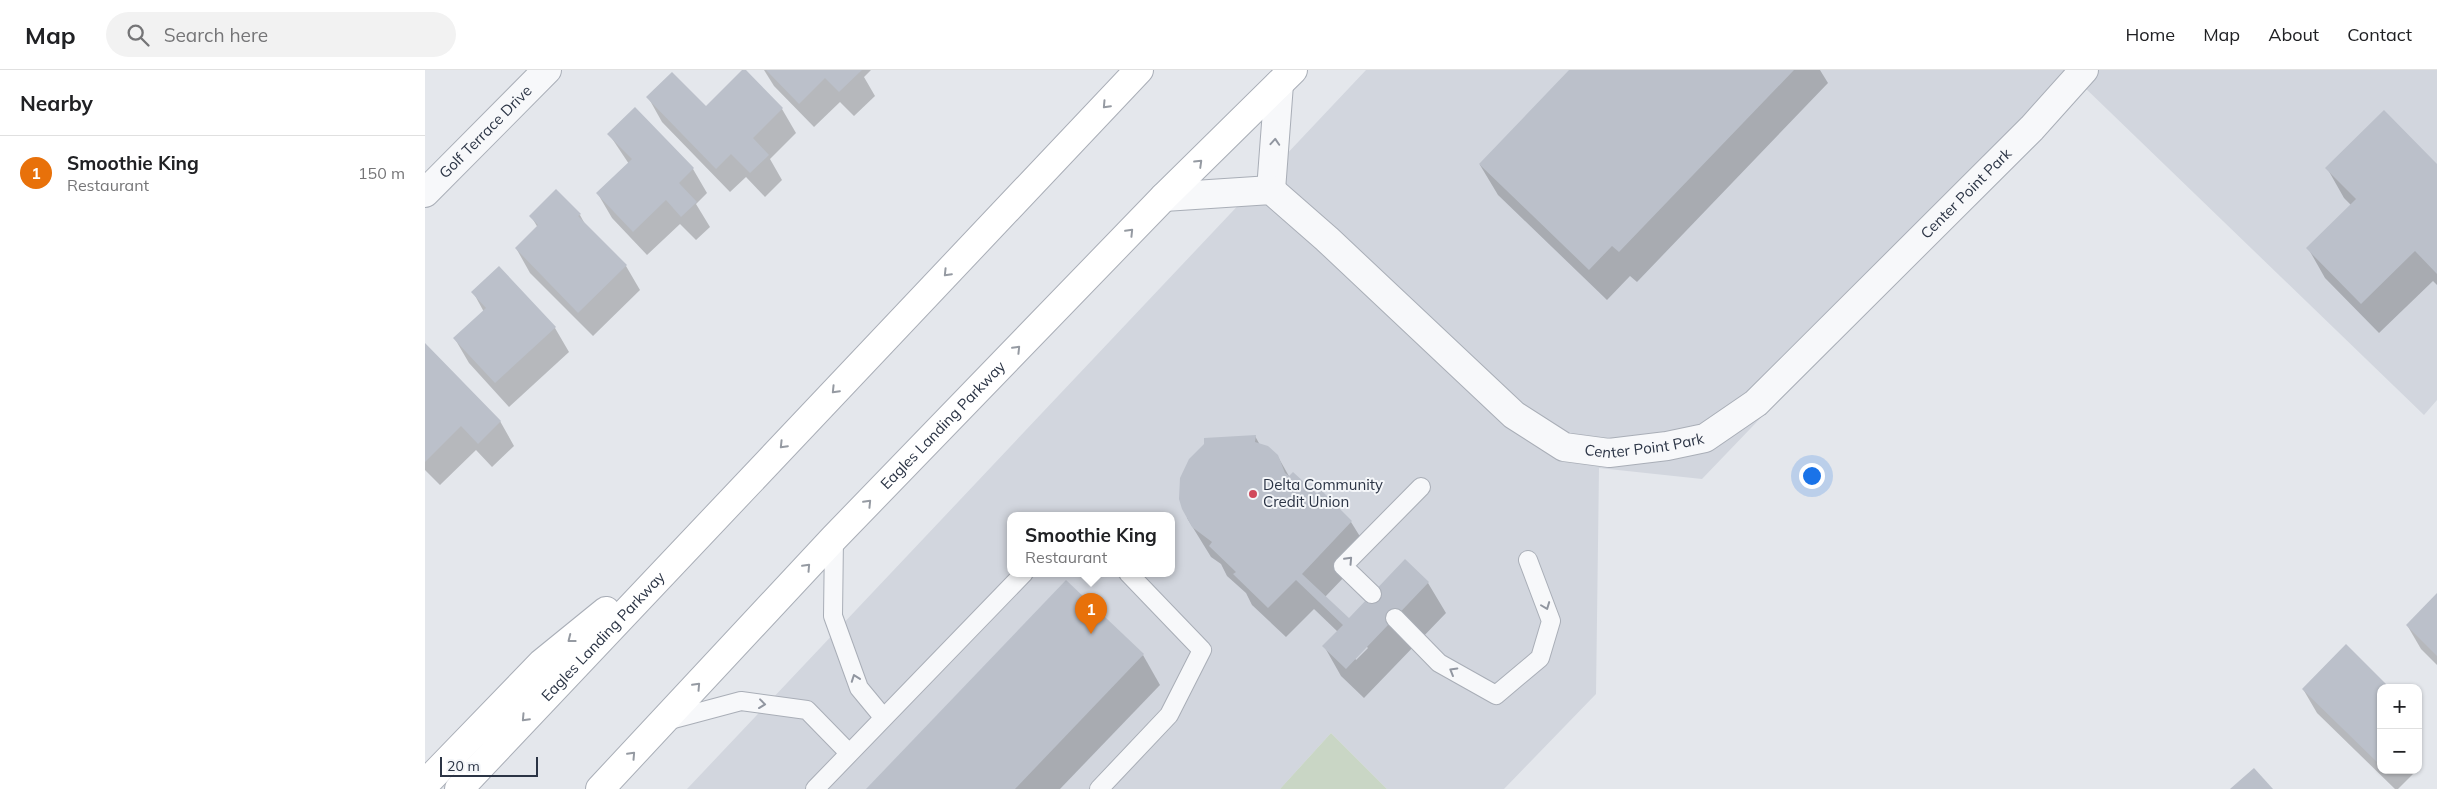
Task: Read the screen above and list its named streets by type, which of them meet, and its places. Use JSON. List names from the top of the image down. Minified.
{"streets":{"main road":["Eagles Landing Parkway"],"street":["Golf Terrace Drive","Center Point Park"]},"places":["Delta Community Credit Union"],"scale_bar":"20 m","page":{"header":"Map","search":"Search here","nav":["Home","Map","About","Contact"],"heading":"Nearby","list":[{"mark":"1","name":"Smoothie King","note":"Restaurant","value":"150 m"}],"popup":["Smoothie King","Restaurant"],"pins":"1","map_buttons":["+","−"],"scale":"20 m"}}
